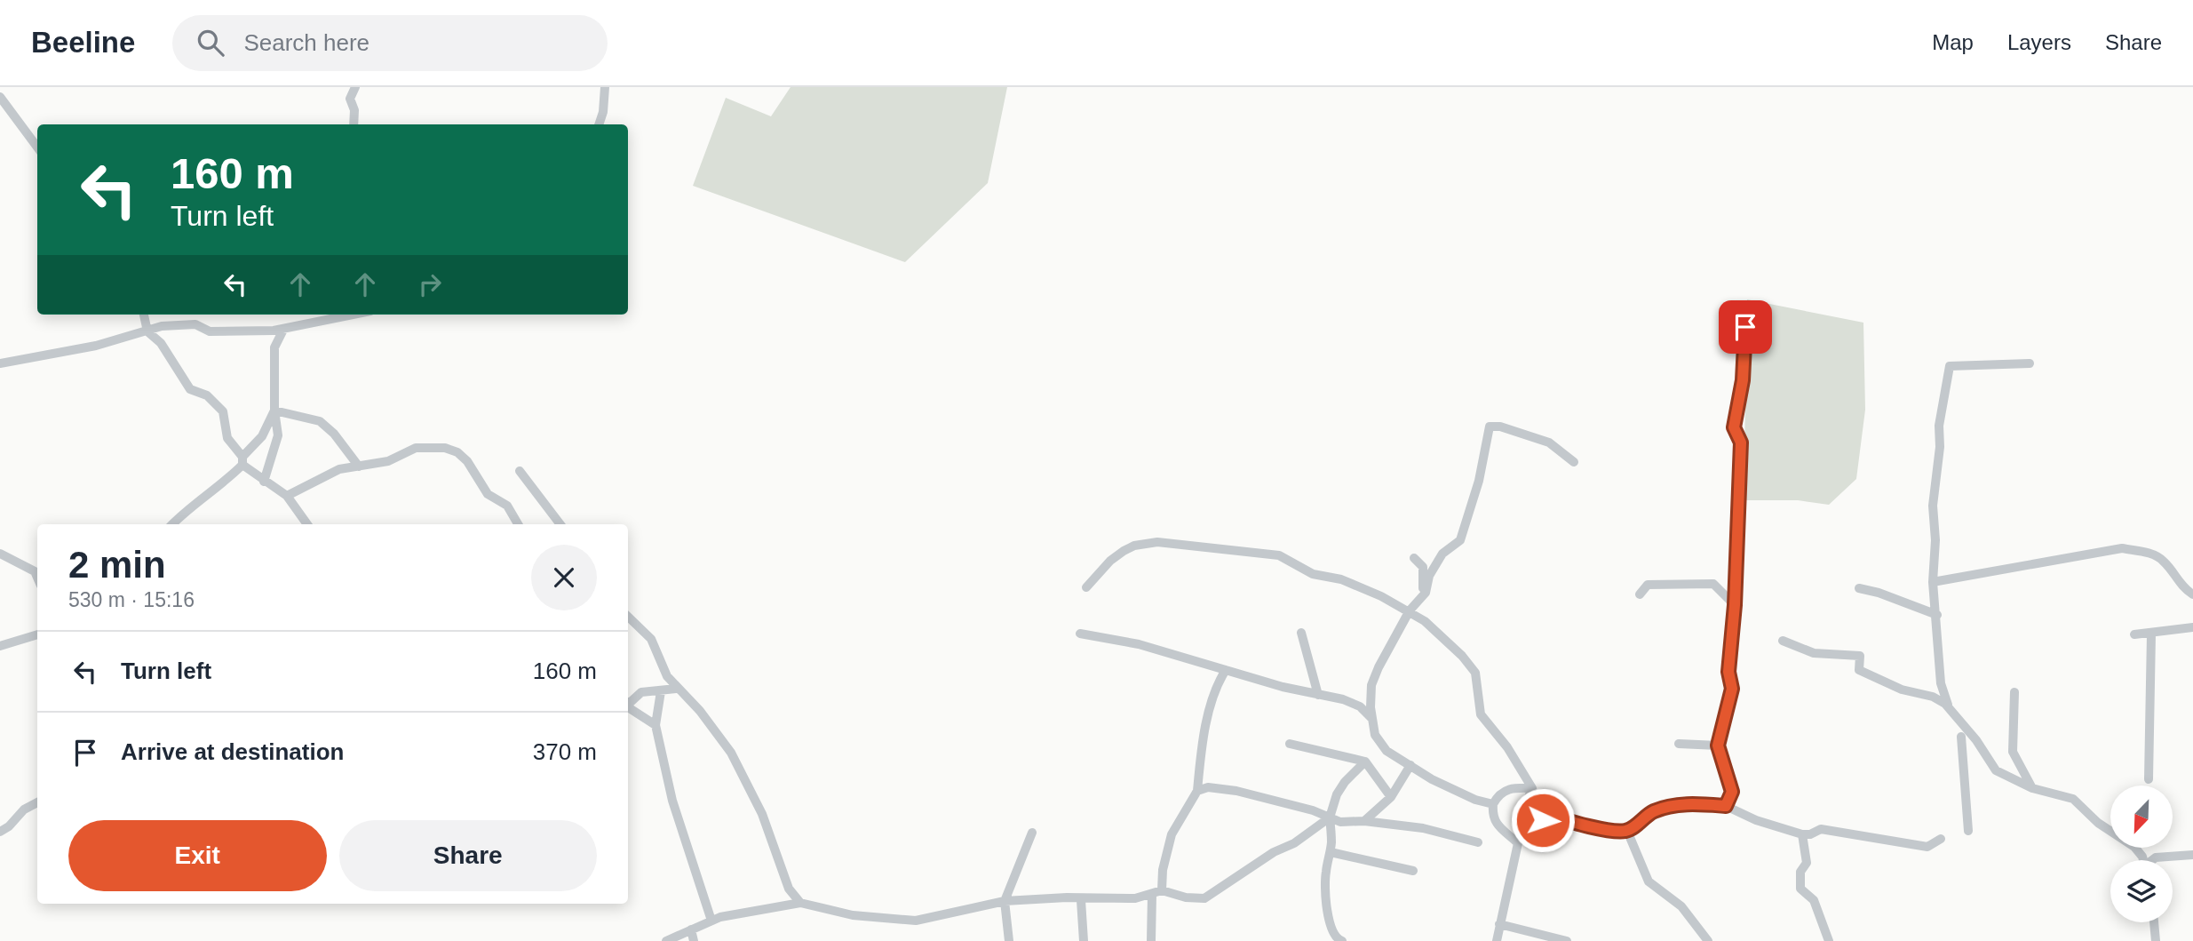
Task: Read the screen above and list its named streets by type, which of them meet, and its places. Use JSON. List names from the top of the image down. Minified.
{"north":"bottom left","page":{"header":"Beeline","search":"Search here","nav":["Map","Layers","Share"],"turn":["160 m","Turn left"],"heading":["2 min","530 m · 15:16"],"list":[{"name":"Turn left","value":"160 m"},{"name":"Arrive at destination","value":"370 m"}],"buttons":["Exit","Share"]}}
